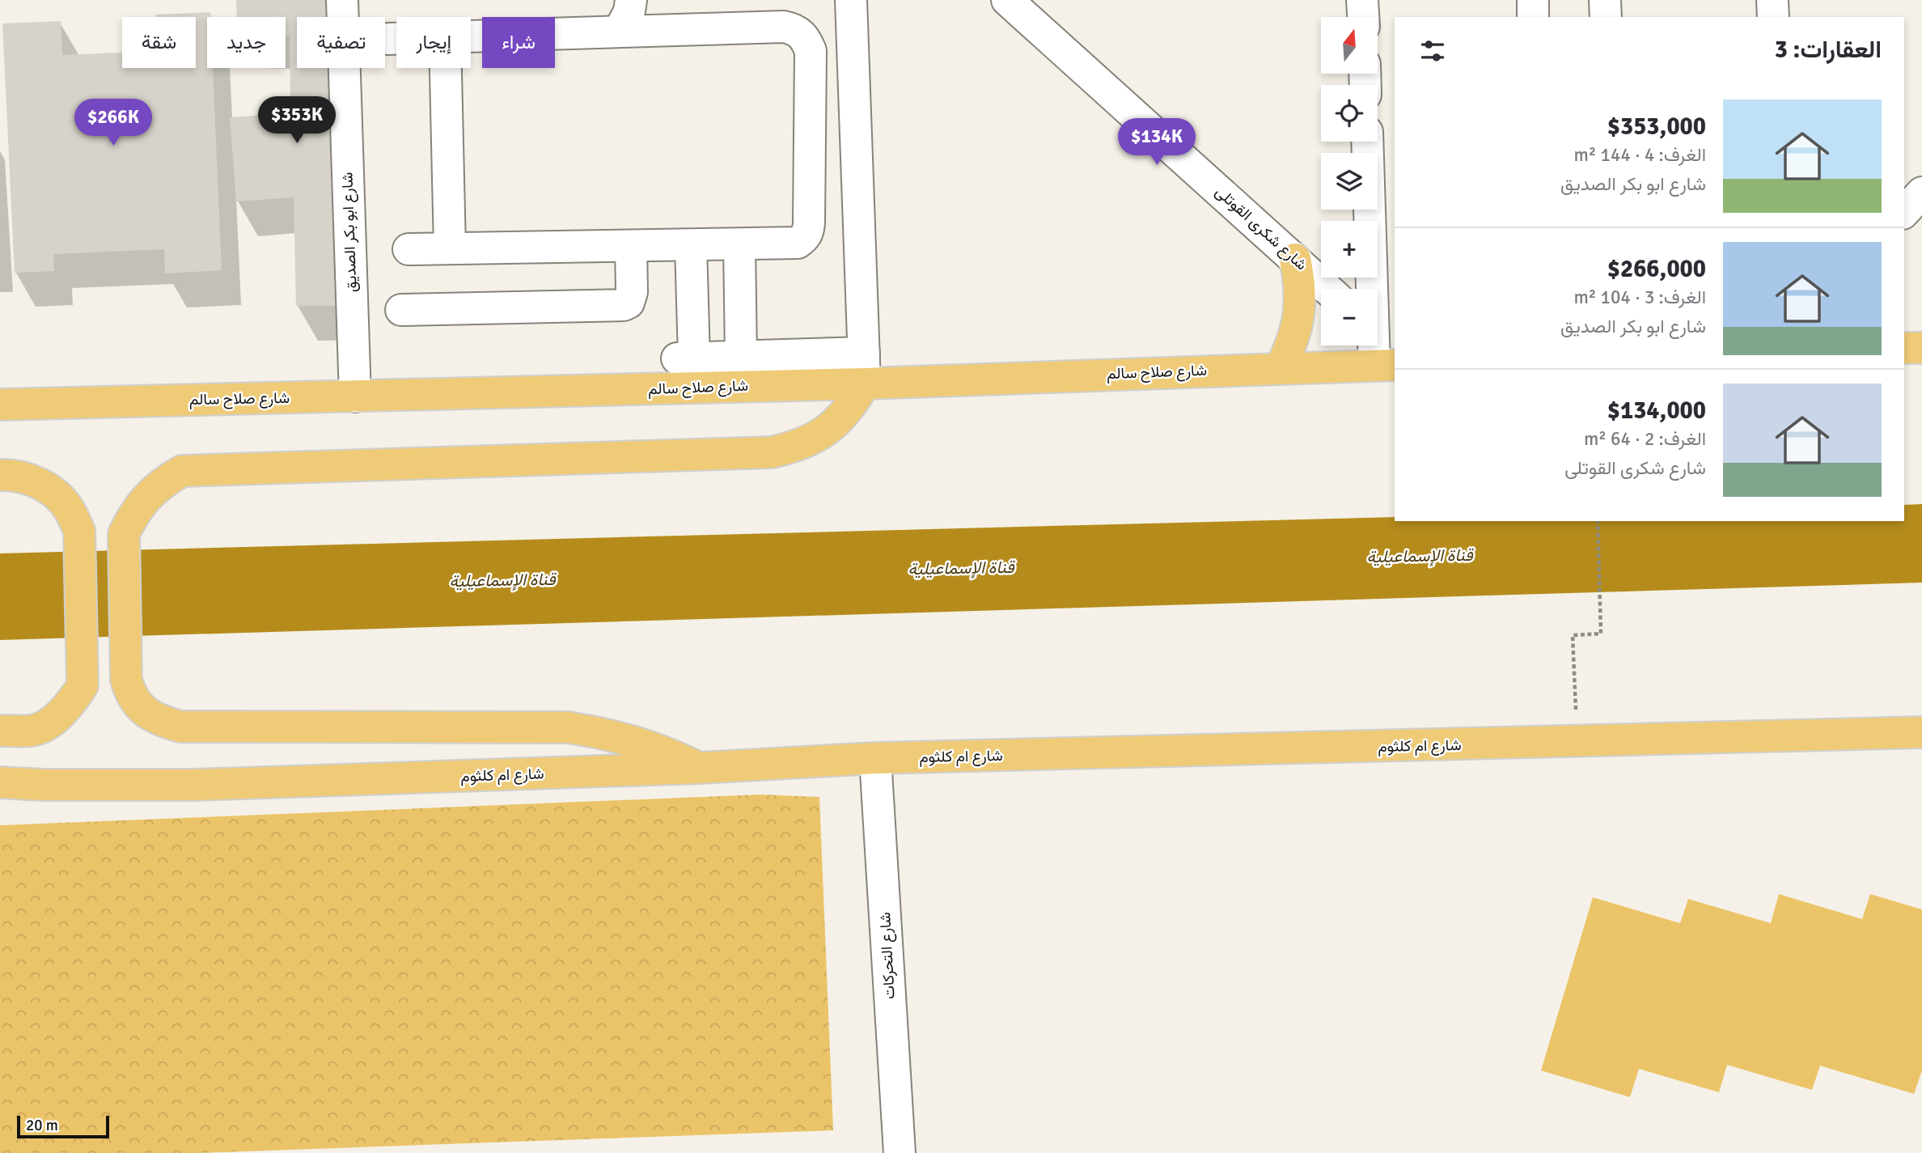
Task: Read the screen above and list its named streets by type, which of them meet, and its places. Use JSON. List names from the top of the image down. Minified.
{"streets":{"highway":["شارع صلاح سالم","شارع ام كلثوم"],"street":["شارع شكرى القوتلى","شارع ابو بكر الصديق","شارع التحركات"]},"crossings":[["شارع ابو بكر الصديق","شارع صلاح سالم"],["شارع ام كلثوم","شارع التحركات"]],"water":["قناة الإسماعيلية"],"scale_bar":"20 m","north":"top","page":{"map_buttons":["+","−"],"chip":["شراء","إيجار","تصفية","جديد","شقة"],"heading":"العقارات: 3","list":[{"name":"$353,000","note":"الغرف: 4 · 144 m² · شارع ابو بكر الصديق"},{"name":"$266,000","note":"الغرف: 3 · 104 m² · شارع ابو بكر الصديق"},{"name":"$134,000","note":"الغرف: 2 · 64 m² · شارع شكرى القوتلى"}],"price":["$353K","$266K","$134K"],"scale":"20 m"}}
